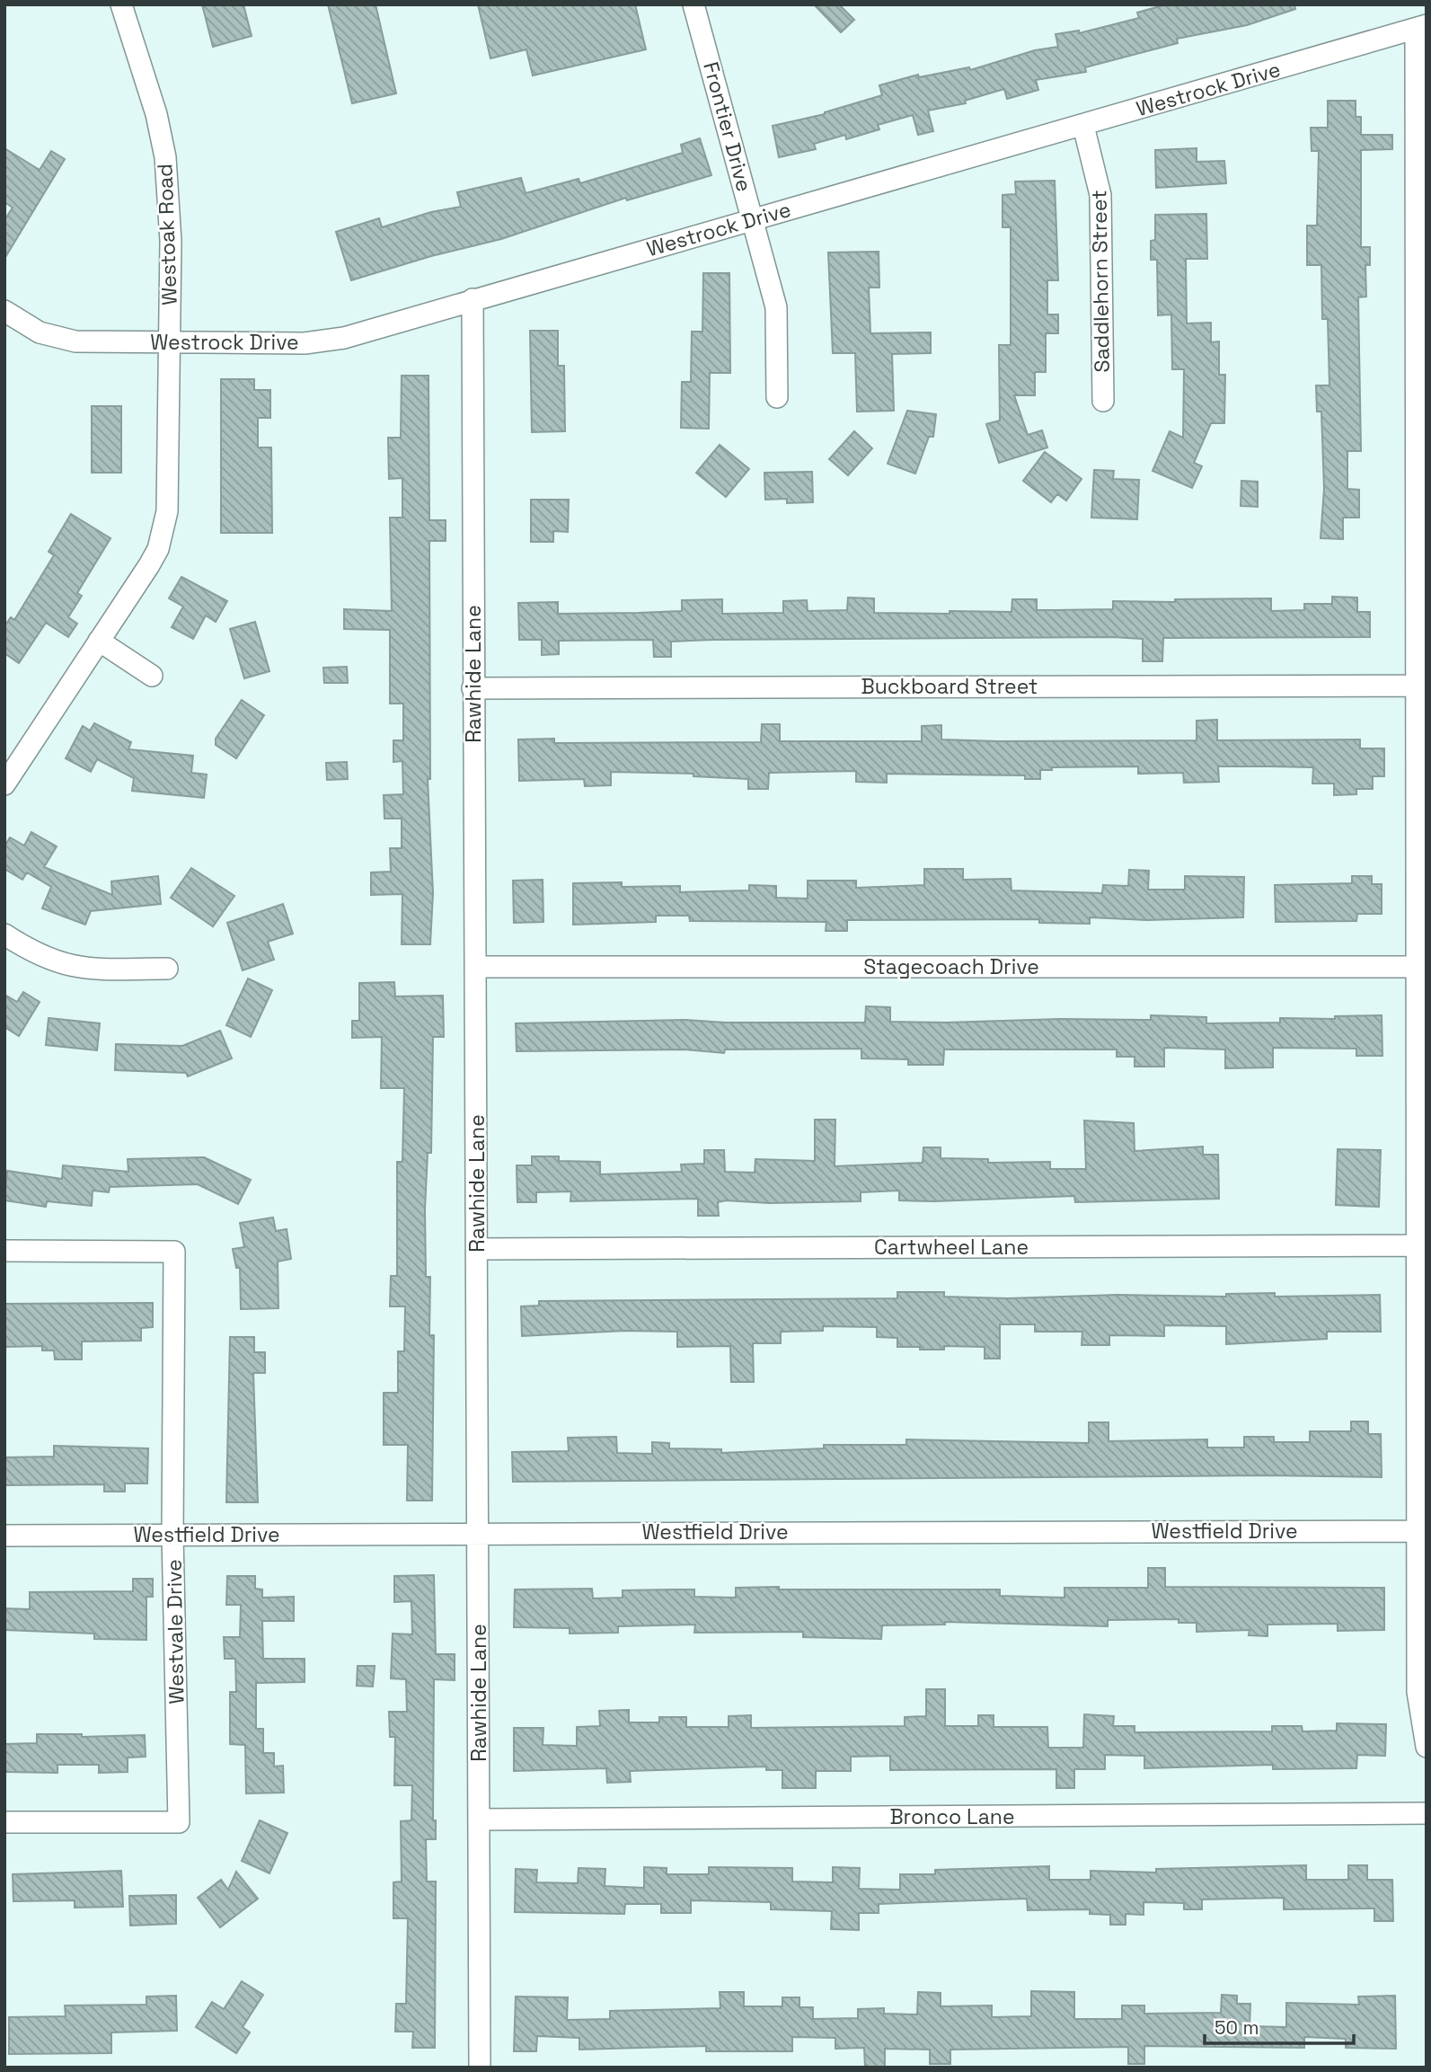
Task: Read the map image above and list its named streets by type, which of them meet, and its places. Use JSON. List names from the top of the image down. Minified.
{"streets":{"street":["Westrock Drive","Frontier Drive","Westoak Road","Saddlehorn Street","Rawhide Lane","Buckboard Street","Stagecoach Drive","Cartwheel Lane","Westfield Drive","Westvale Drive","Bronco Lane"]},"crossings":[["Westrock Drive","Frontier Drive"],["Westrock Drive","Westoak Road"],["Westrock Drive","Saddlehorn Street"],["Westrock Drive","Rawhide Lane"],["Rawhide Lane","Buckboard Street"],["Rawhide Lane","Stagecoach Drive"],["Rawhide Lane","Cartwheel Lane"],["Rawhide Lane","Westfield Drive"],["Rawhide Lane","Bronco Lane"],["Westfield Drive","Westvale Drive"]],"scale_bar":"50 m"}
